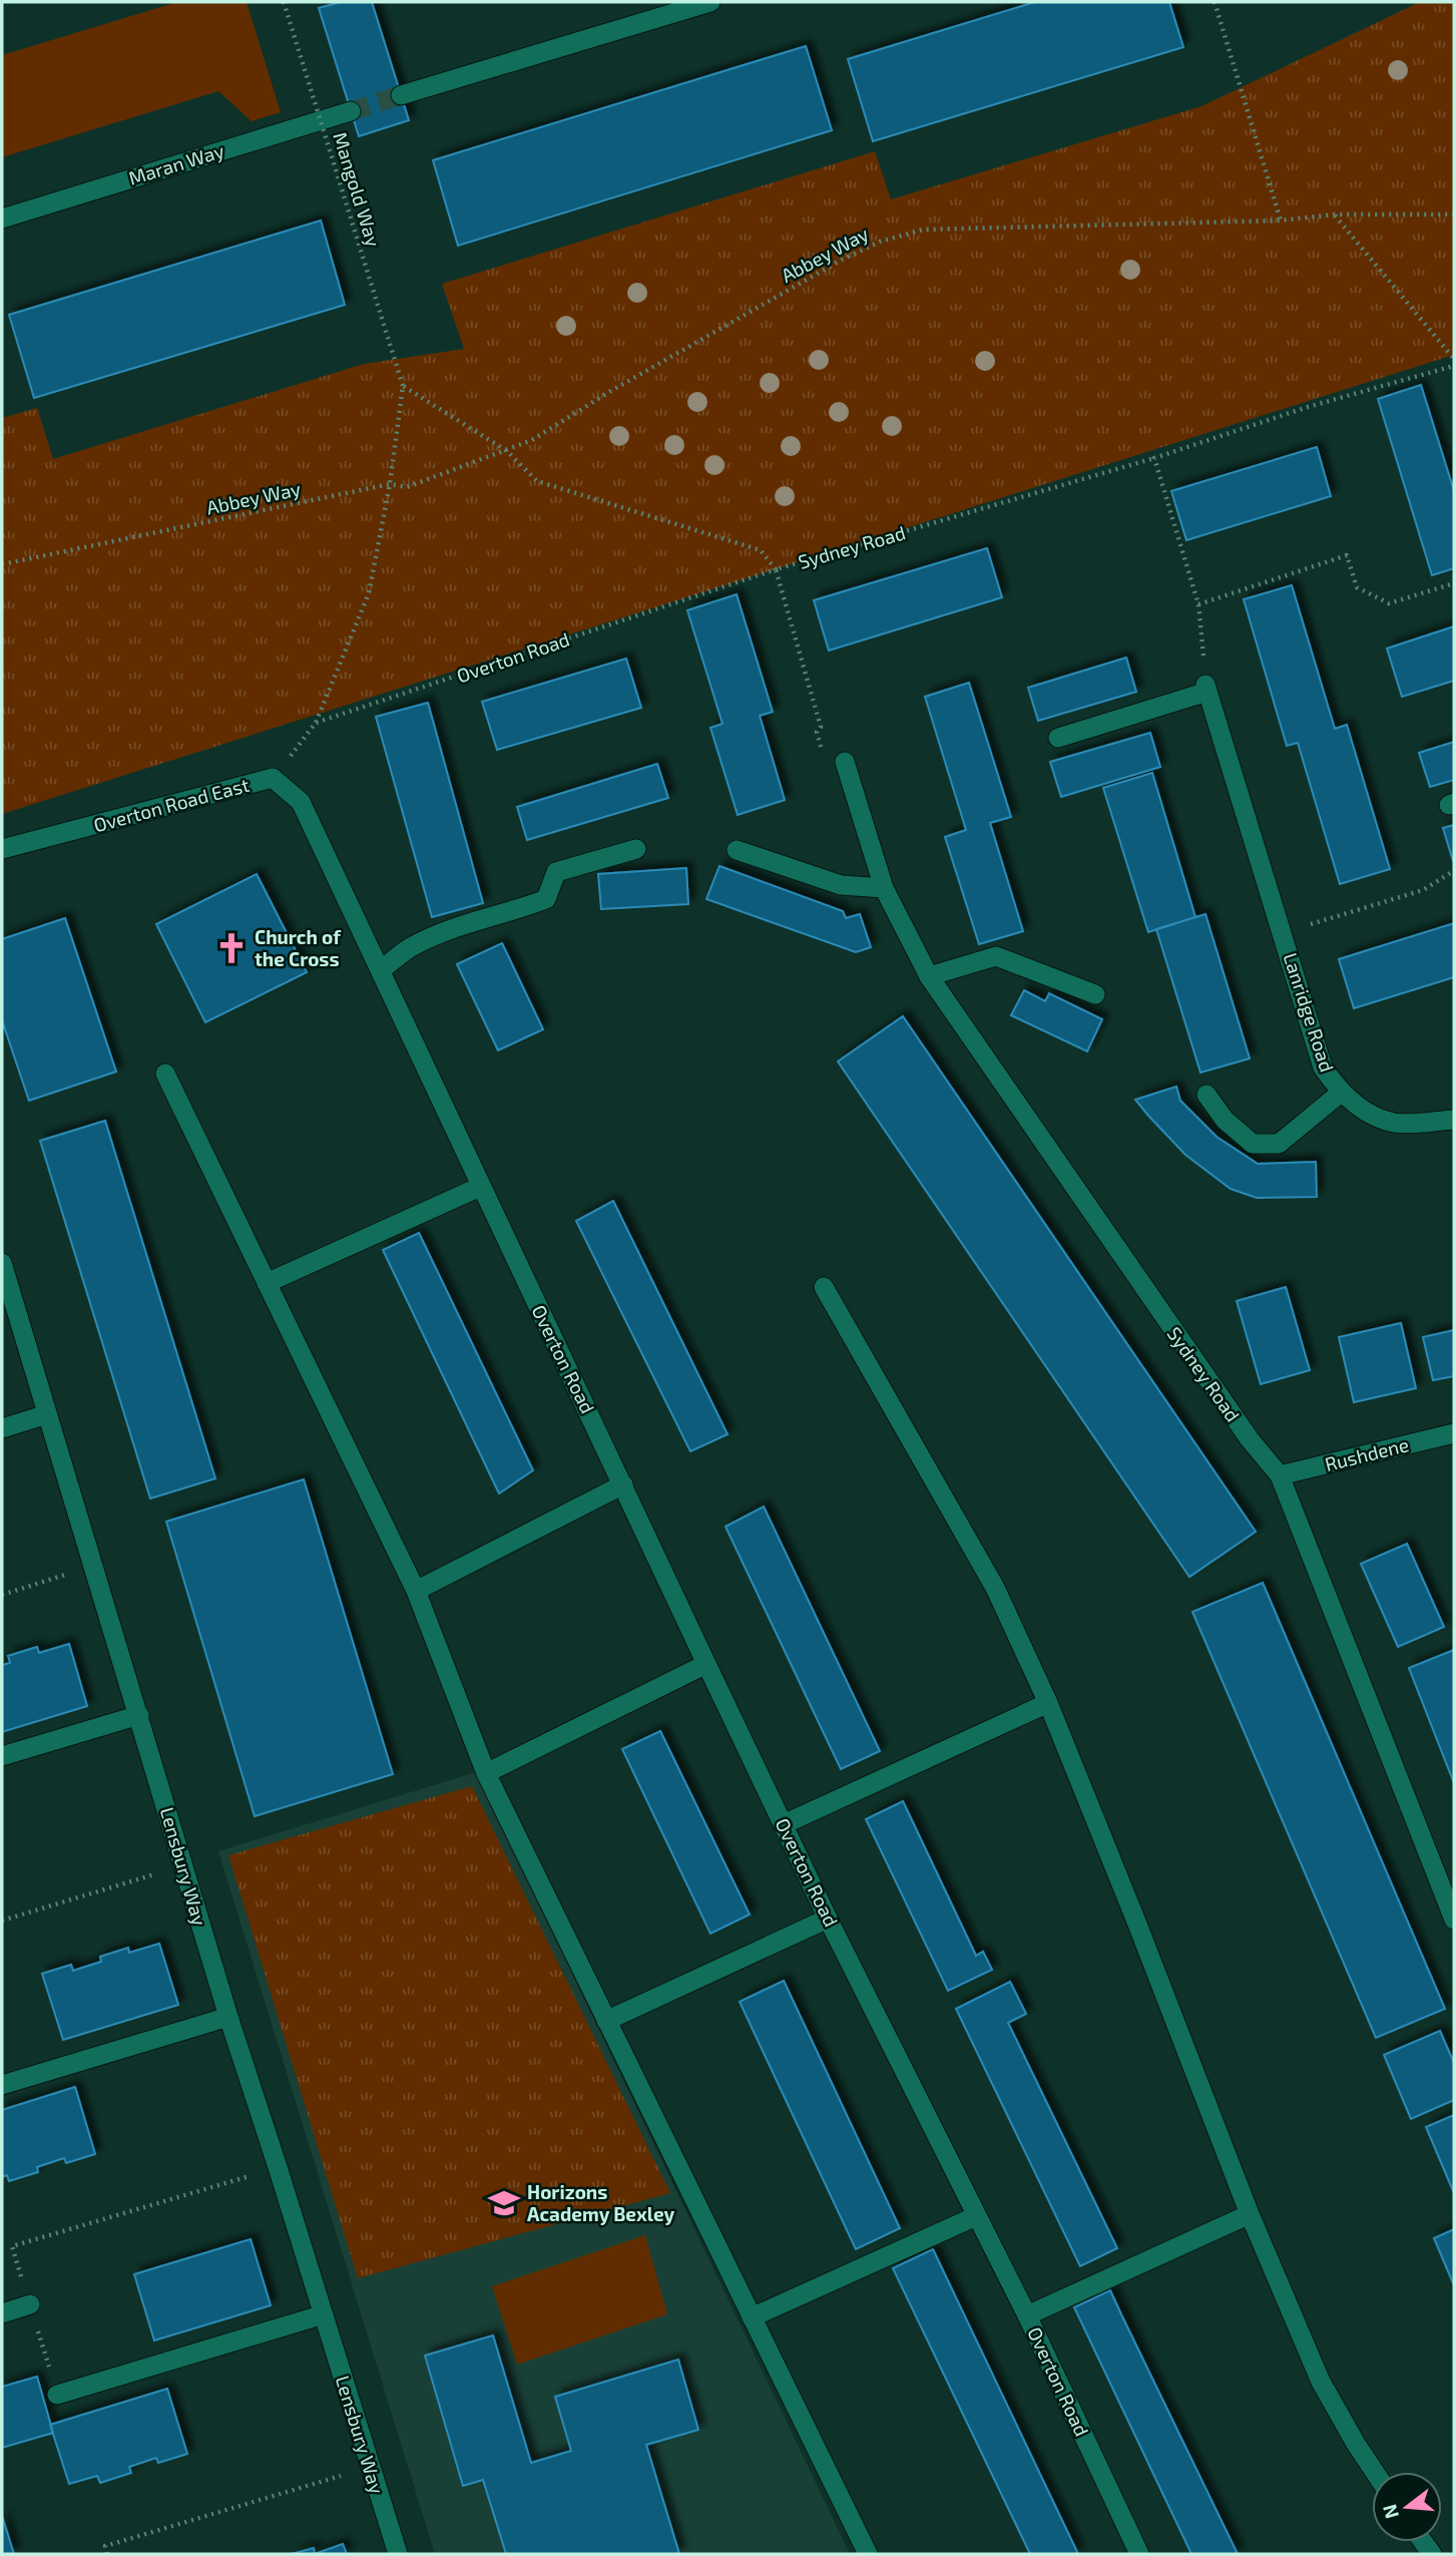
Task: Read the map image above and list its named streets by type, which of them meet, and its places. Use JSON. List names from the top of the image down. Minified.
{"streets":{"street":["Maran Way","Sydney Road","Overton Road","Overton Road East","Lanridge Road","Rushdene","Lensbury Way"],"path":["Mangold Way","Abbey Way"]},"crossings":[["Sydney Road","Overton Road"],["Sydney Road","Rushdene"],["Overton Road","Overton Road East"]],"places":{"church":["Church of the Cross"],"school or university":["Horizons Academy Bexley"]},"north":"left"}
